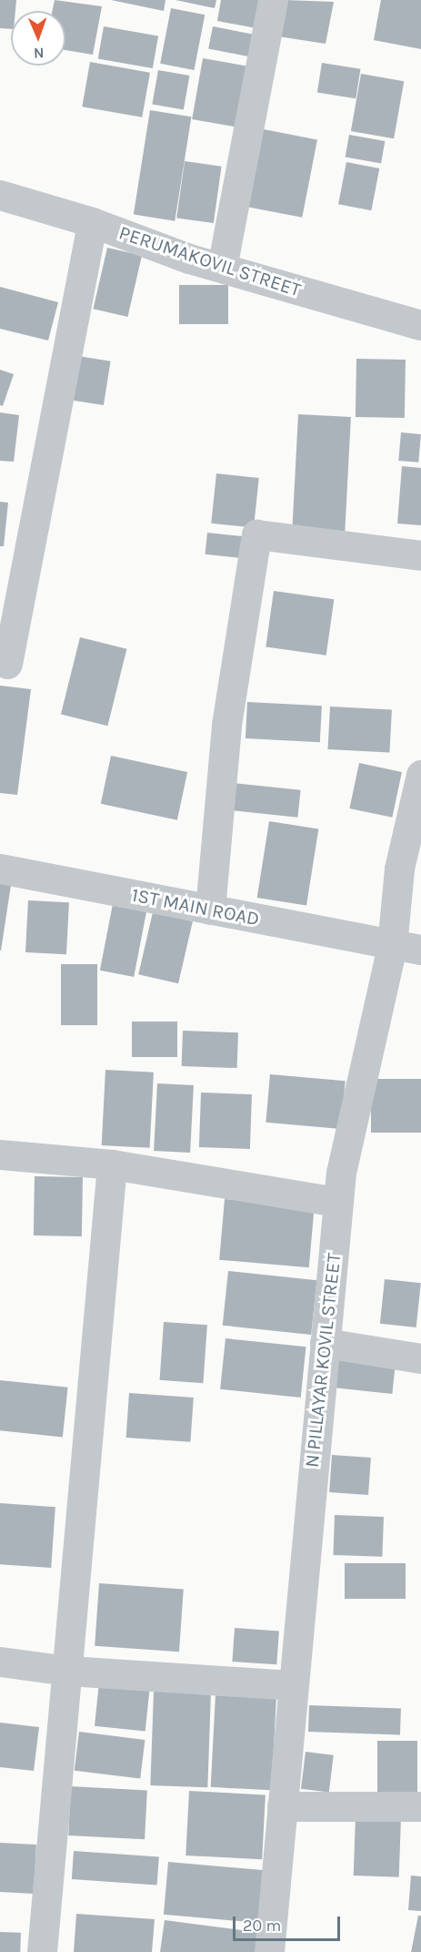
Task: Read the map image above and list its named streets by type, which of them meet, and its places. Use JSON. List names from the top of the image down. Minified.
{"streets":{"street":["PERUMAKOVIL STREET","1ST MAIN ROAD","N PILLAYAR KOVIL STREET"]},"crossings":[["1ST MAIN ROAD","N PILLAYAR KOVIL STREET"]],"scale_bar":"20 m","north":"bottom"}
